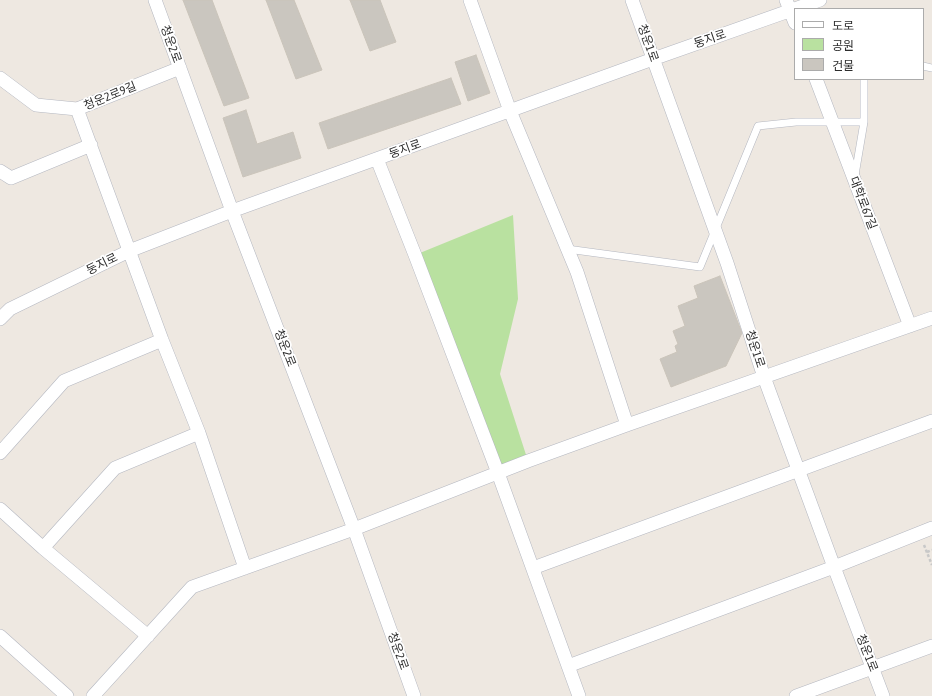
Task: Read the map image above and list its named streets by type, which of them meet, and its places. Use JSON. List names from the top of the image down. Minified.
{"streets":{"street":["둥지로","청운1로","청운2로","청운2로9길","대학로67길"]},"crossings":[["둥지로","청운1로"],["둥지로","청운2로"],["청운2로","청운2로9길"]],"legend":["도로","공원","건물"]}
